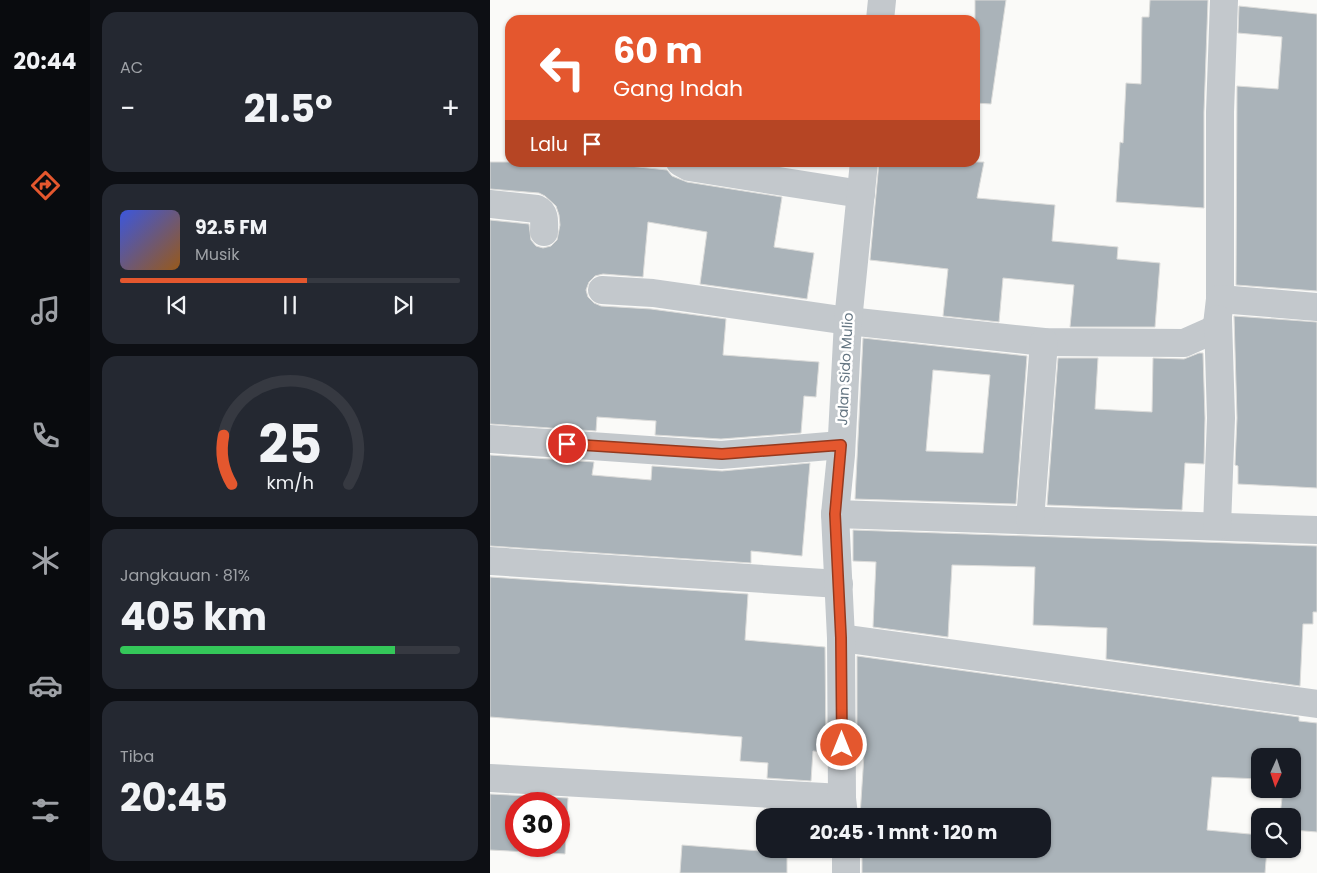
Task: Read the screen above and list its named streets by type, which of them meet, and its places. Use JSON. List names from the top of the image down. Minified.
{"streets":{"street":["Jalan Sido Mulio"]},"north":"bottom","page":{"tabs":"20:44","tile":["AC",["Jangkauan · 81%","405 km"],["Tiba","20:45"]],"turn":["60 m","Gang Indah"],"heat":["−","21.5°","+"],"then":"Lalu","song":["92.5 FM","Musik"],"limit":"30","trip":"20:45 · 1 mnt · 120 m","gauge":["25","km/h"]}}
